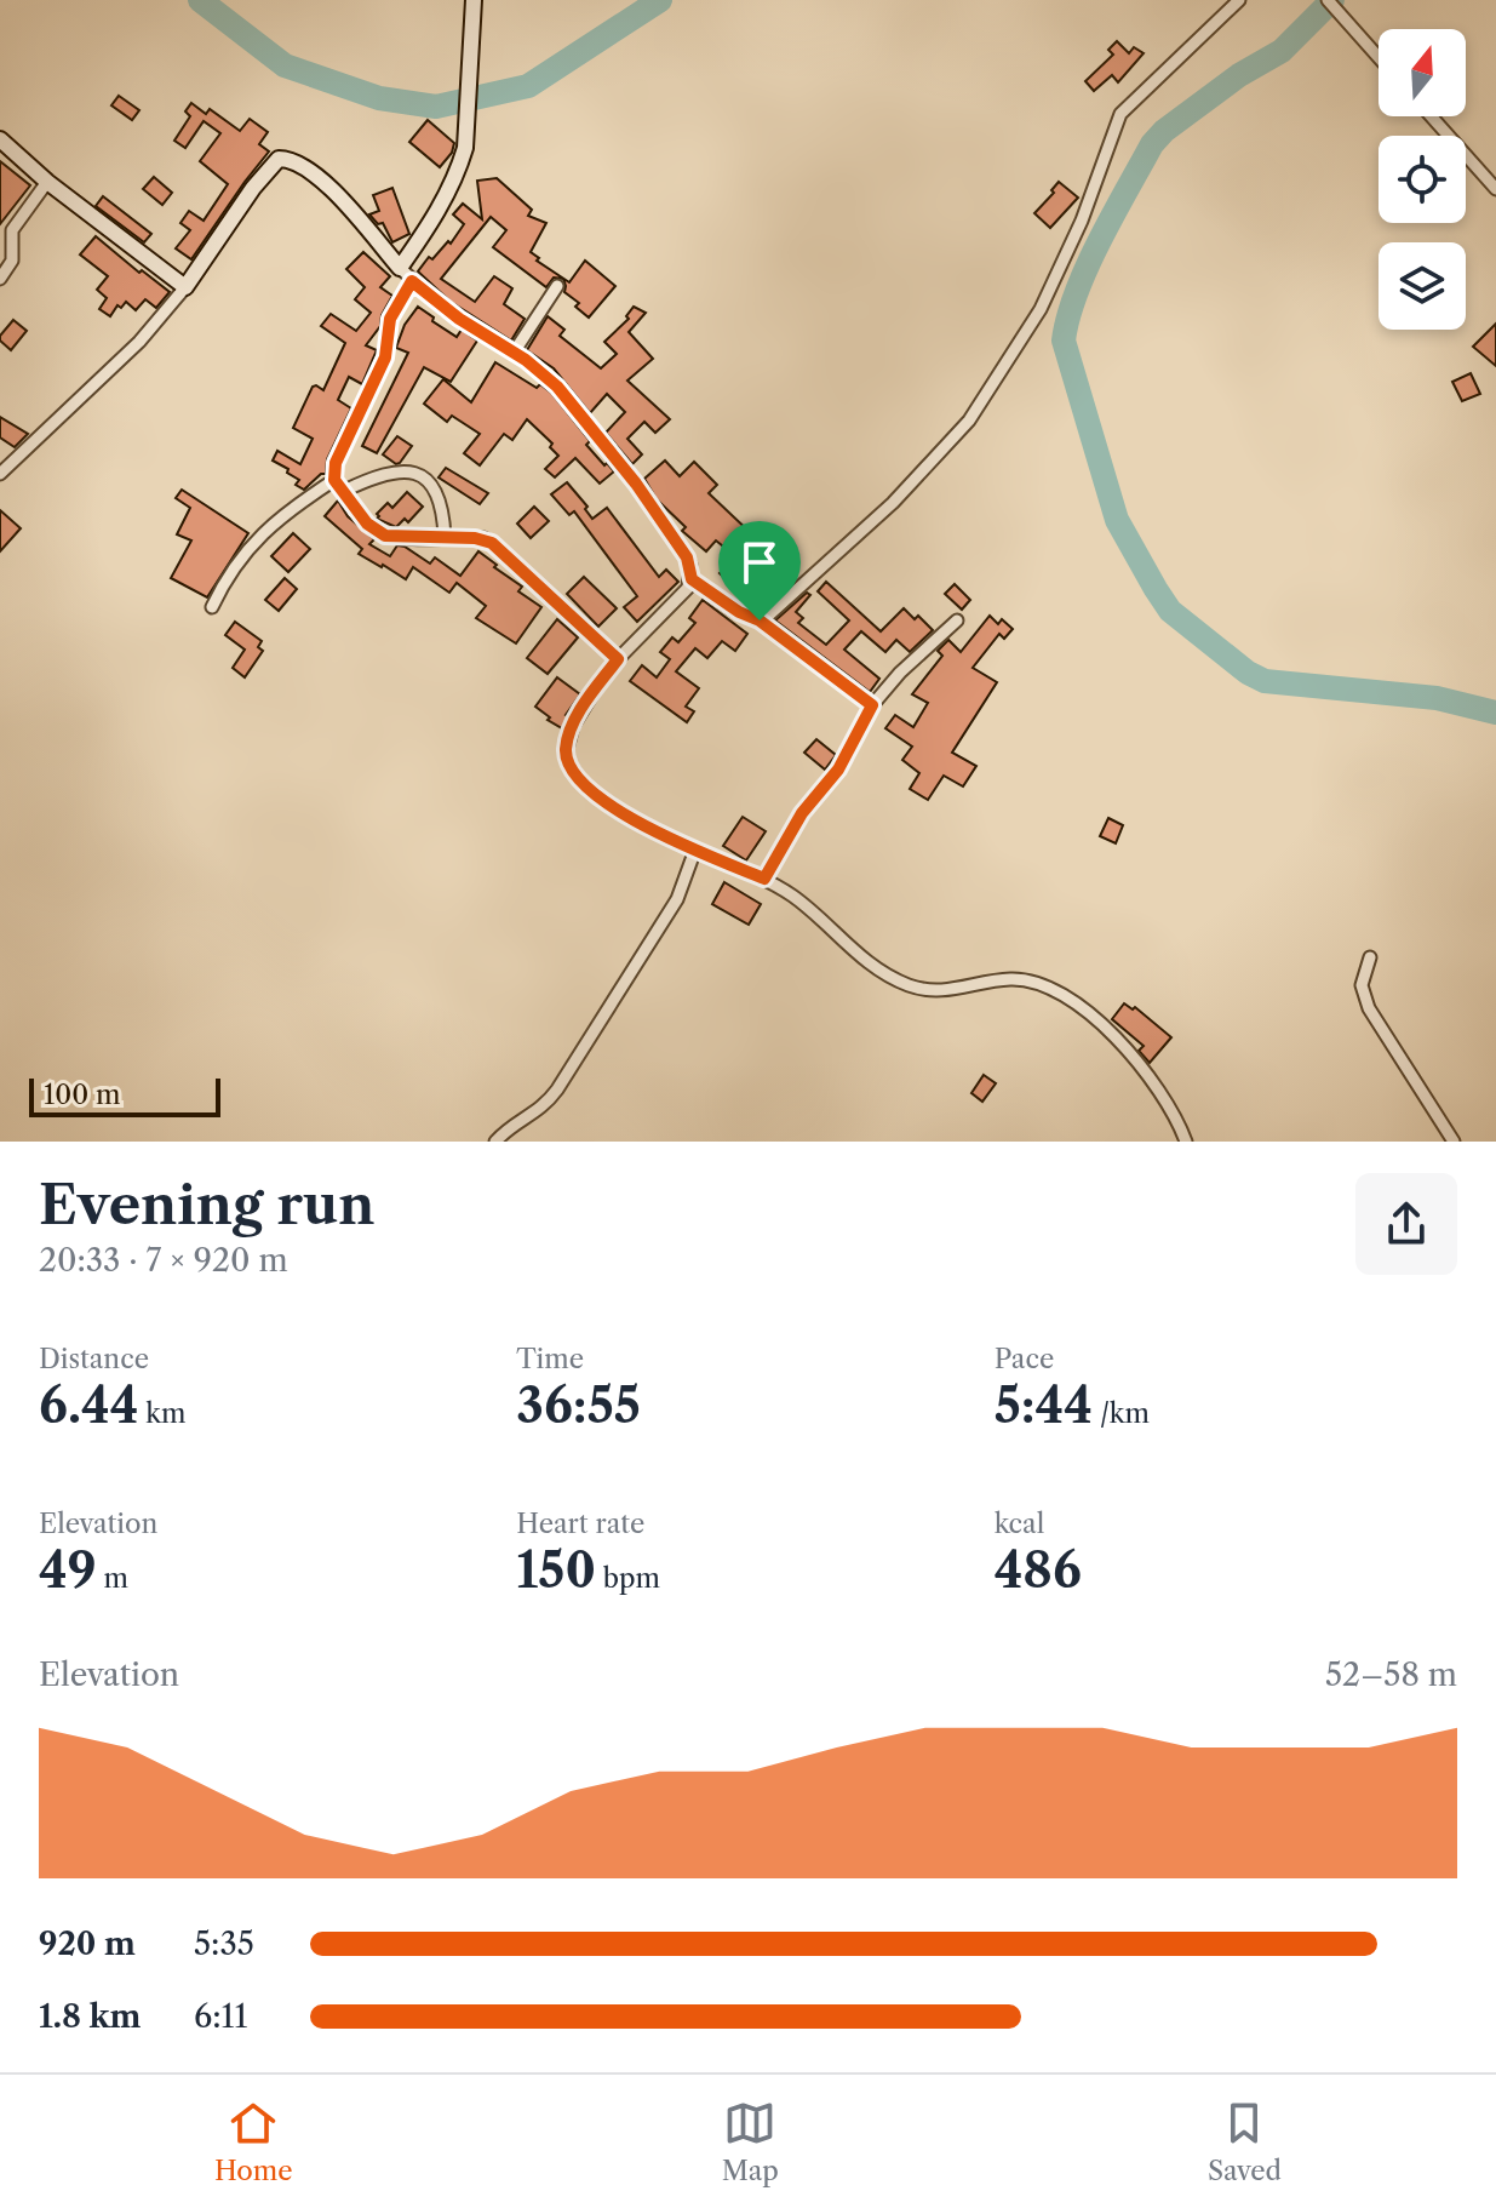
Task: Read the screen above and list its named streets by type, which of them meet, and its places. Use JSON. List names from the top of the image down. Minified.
{"scale_bar":"100 m","north":"top","page":{"scale":"100 m","heading":["Evening run","20:33 · 7 × 920 m"],"stats":[["Distance","6.44 km"],["Time","36:55"],["Pace","5:44 /km"],["Elevation","49 m"],["Heart rate","150 bpm"],["kcal","486"]],"chart":["Elevation","52–58 m"],"list":[{"name":"920 m","note":"5:35"},{"name":"1.8 km","note":"6:11"}],"tabs":["Home","Map","Saved"]}}
